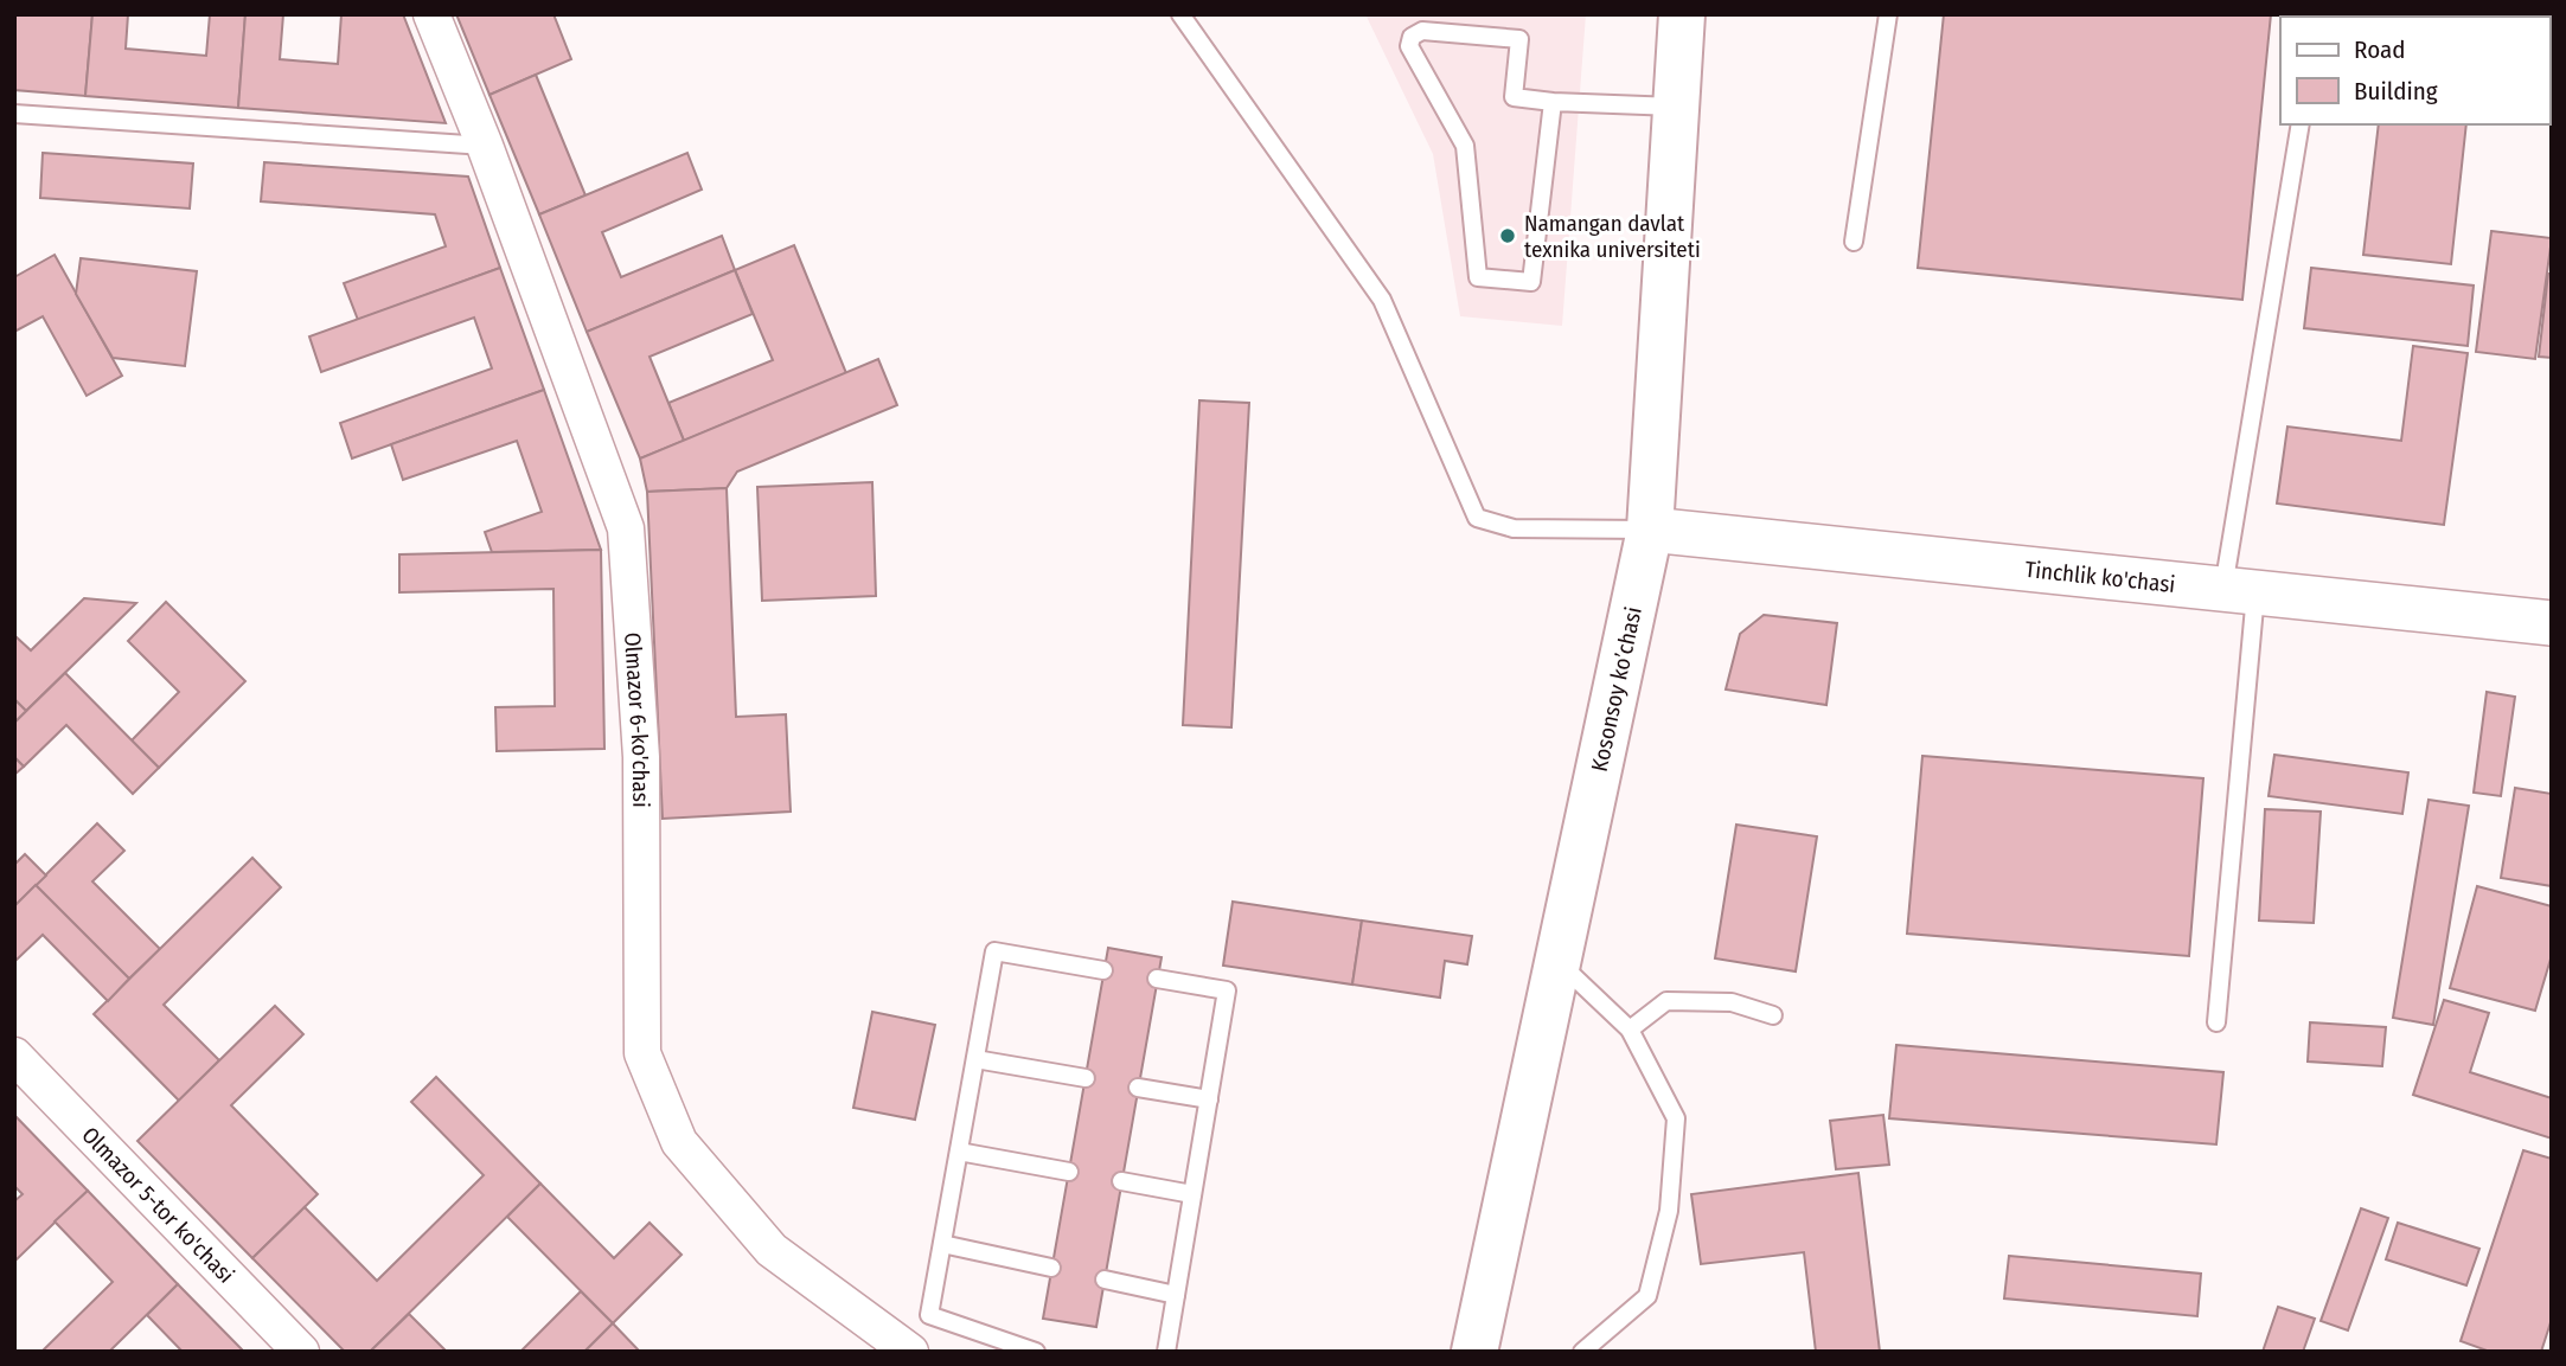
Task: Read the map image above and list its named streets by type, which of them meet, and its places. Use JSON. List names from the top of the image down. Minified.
{"streets":{"main road":["Kosonsoy ko’chasi"],"street":["Tinchlik ko'chasi","Olmazor 6-ko'chasi","Olmazor 5-tor ko'chasi"]},"crossings":[["Tinchlik ko'chasi","Kosonsoy ko’chasi"]],"places":["Namangan davlat texnika universiteti"],"legend":["Road","Building"]}
